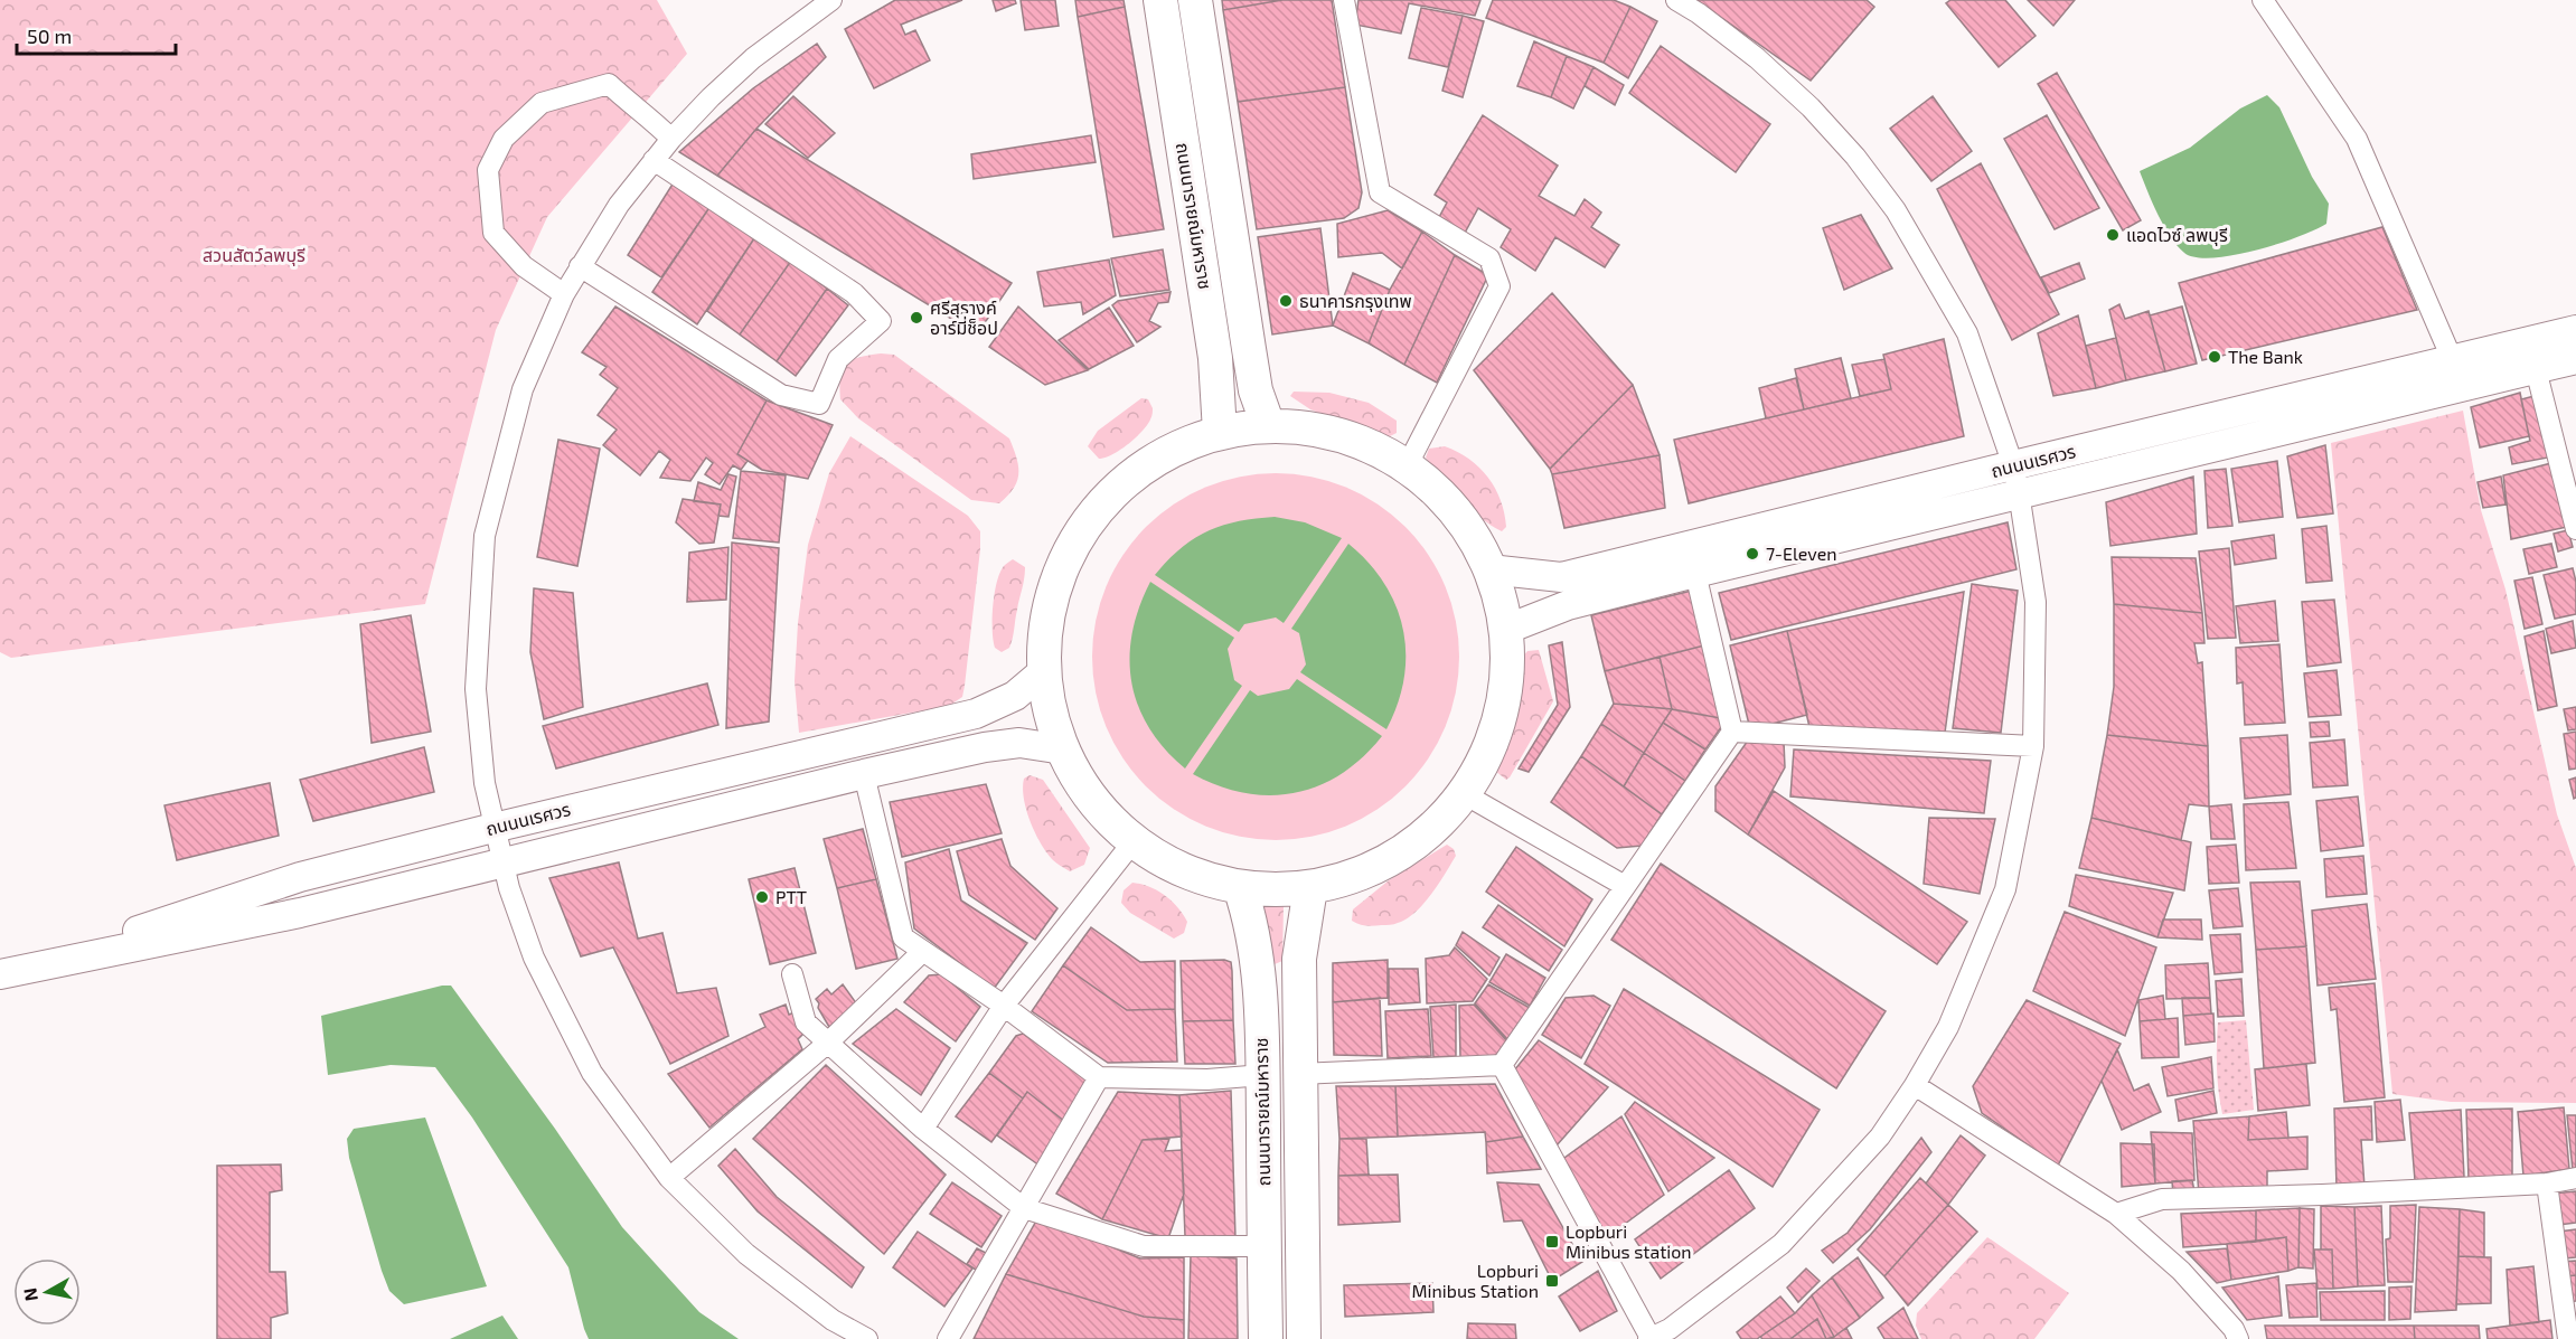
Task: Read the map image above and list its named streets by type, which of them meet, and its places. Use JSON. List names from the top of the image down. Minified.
{"streets":{"main road":["ถนนนารายณ์มหาราช","ถนนนเรศวร"]},"parks":["สวนสัตว์ลพบุรี"],"places":{"other":["แอดไวซ์ ลพบุรี","ธนาคารกรุงเทพ","ศรีสุรางค์ อาร์มี่ช็อป","The Bank","7-Eleven","PTT"],"transit":["Lopburi Minibus station","Lopburi Minibus Station"]},"scale_bar":"50 m","north":"left"}
